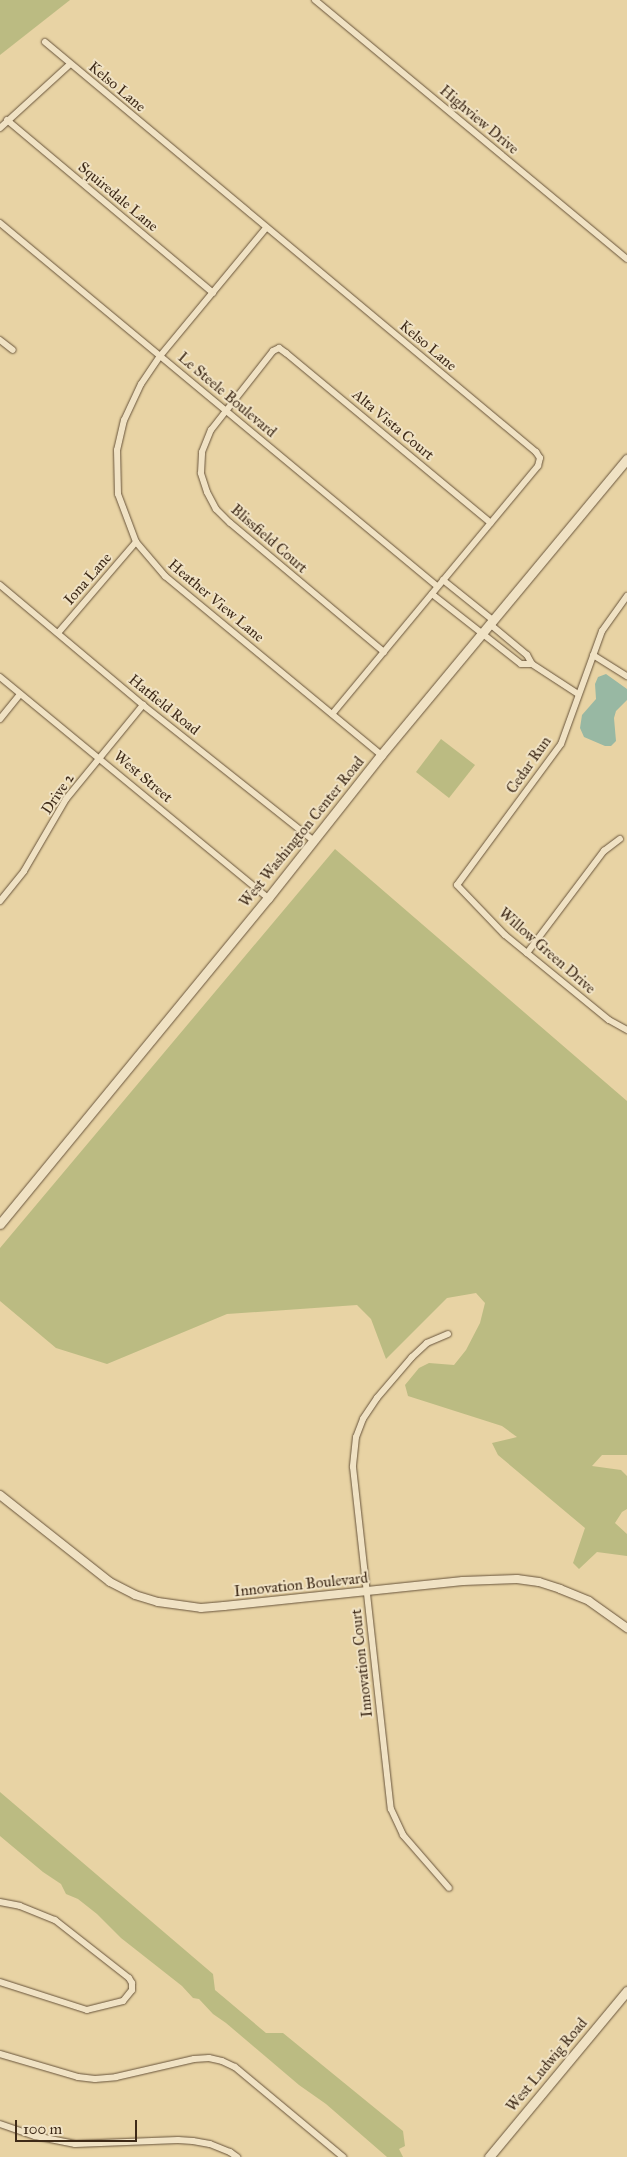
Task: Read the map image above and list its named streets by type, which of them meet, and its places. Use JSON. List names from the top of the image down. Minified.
{"streets":{"main road":["West Washington Center Road","West Ludwig Road"],"street":["Kelso Lane","Highview Drive","Squiredale Lane","Le Steele Boulevard","Alta Vista Court","Blissfield Court","Iona Lane","Heather View Lane","Hatfield Road","Cedar Run","West Street","Drive 2","Willow Green Drive","Innovation Boulevard","Innovation Court"]},"crossings":[["Kelso Lane","Le Steele Boulevard"],["Kelso Lane","Alta Vista Court"],["Kelso Lane","Blissfield Court"],["Kelso Lane","Heather View Lane"],["Squiredale Lane","Heather View Lane"],["Le Steele Boulevard","Blissfield Court"],["Le Steele Boulevard","Heather View Lane"],["Alta Vista Court","Blissfield Court"],["Iona Lane","Heather View Lane"],["Iona Lane","Hatfield Road"],["Heather View Lane","West Washington Center Road"],["Hatfield Road","Drive 2"],["Hatfield Road","West Washington Center Road"],["Cedar Run","Willow Green Drive"],["West Street","Drive 2"],["West Street","West Washington Center Road"],["Innovation Boulevard","Innovation Court"]],"scale_bar":"100 m"}
